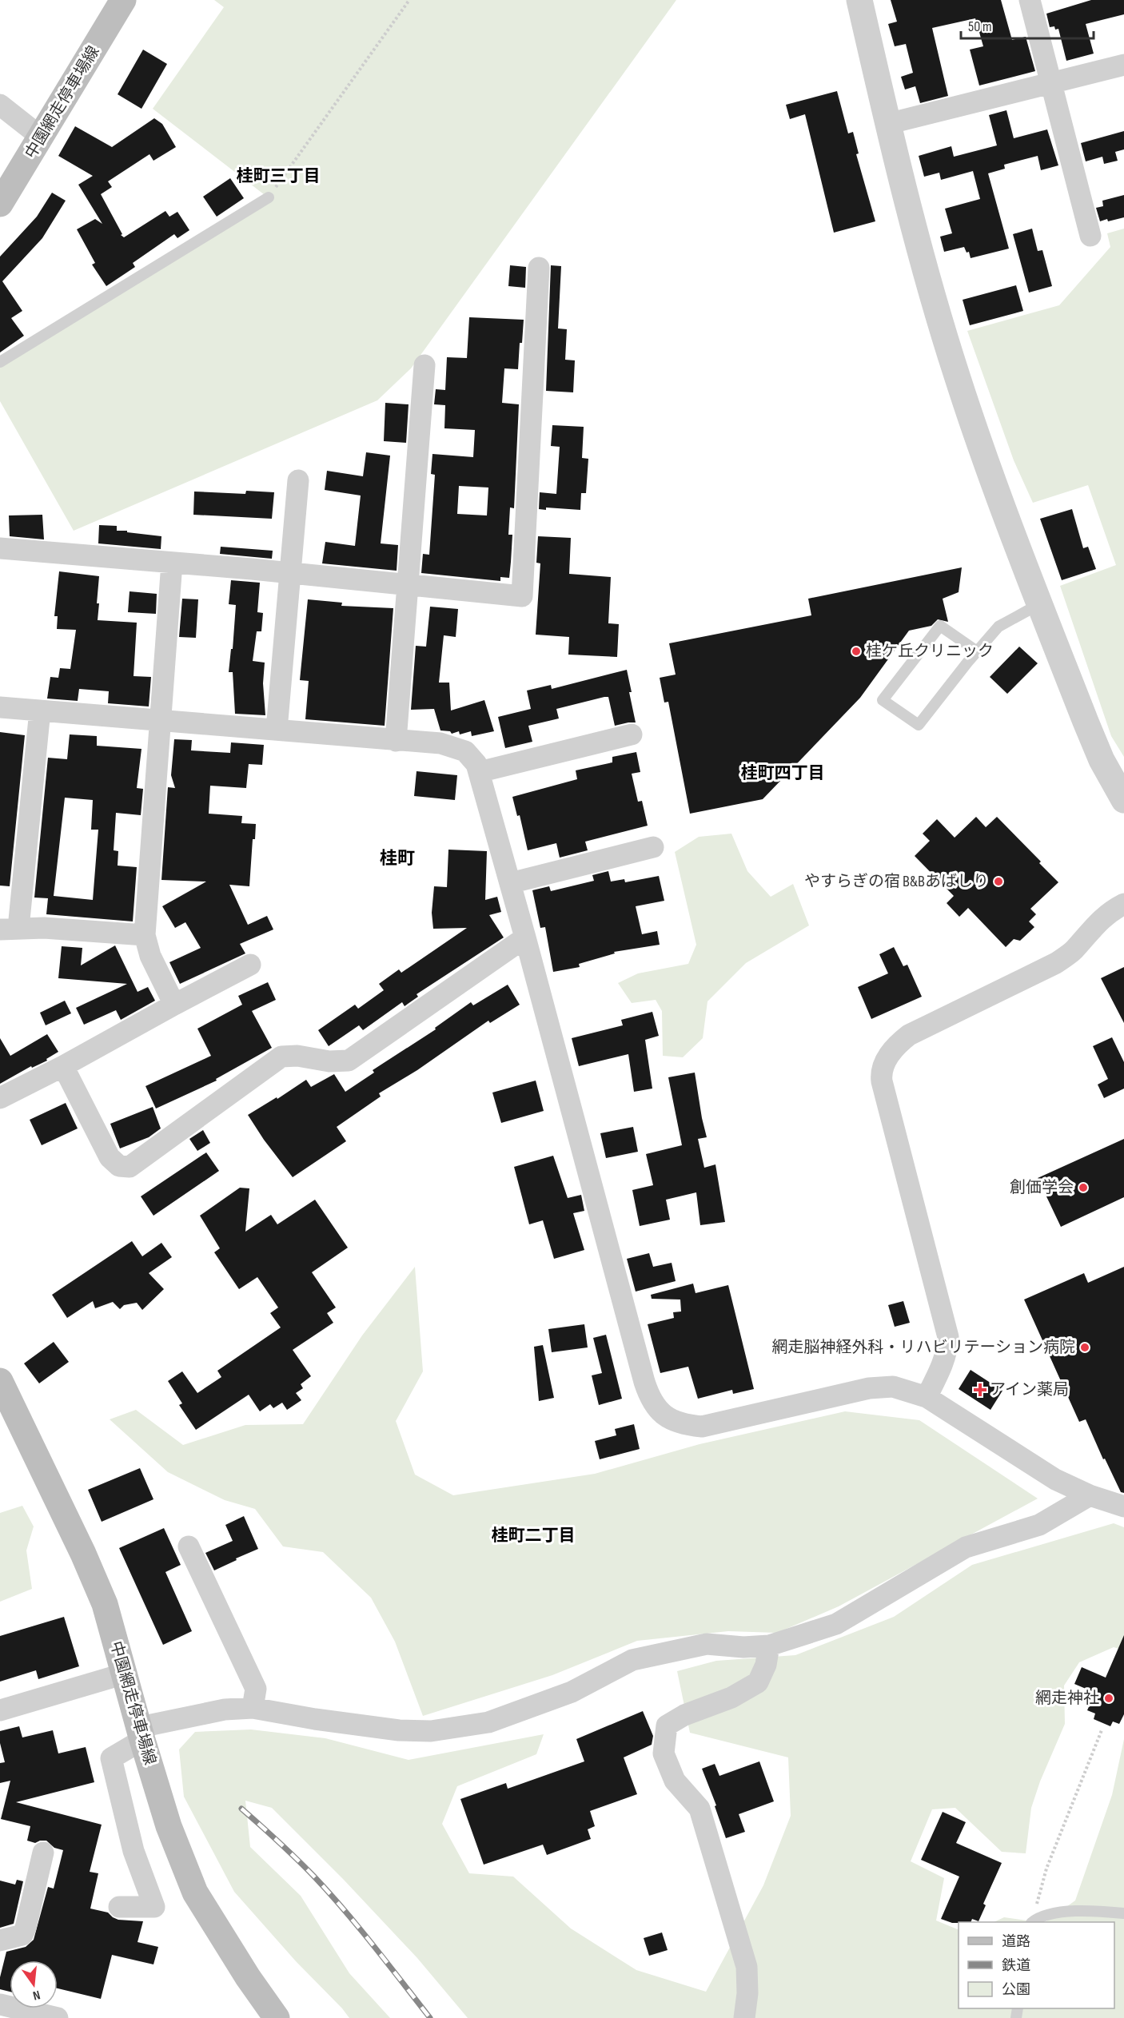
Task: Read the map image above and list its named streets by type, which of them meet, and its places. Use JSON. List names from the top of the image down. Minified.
{"streets":{"main road":["中園網走停車場線"]},"districts":["桂町三丁目","桂町四丁目","桂町","桂町二丁目"],"places":{"other":["桂ケ丘クリニック","やすらぎの宿 B&Bあばしり","創価学会","網走脳神経外科・リハビリテーション病院","網走神社"],"health":["アイン薬局"]},"legend":["道路","鉄道","公園"],"scale_bar":"50 m","north":"bottom"}
